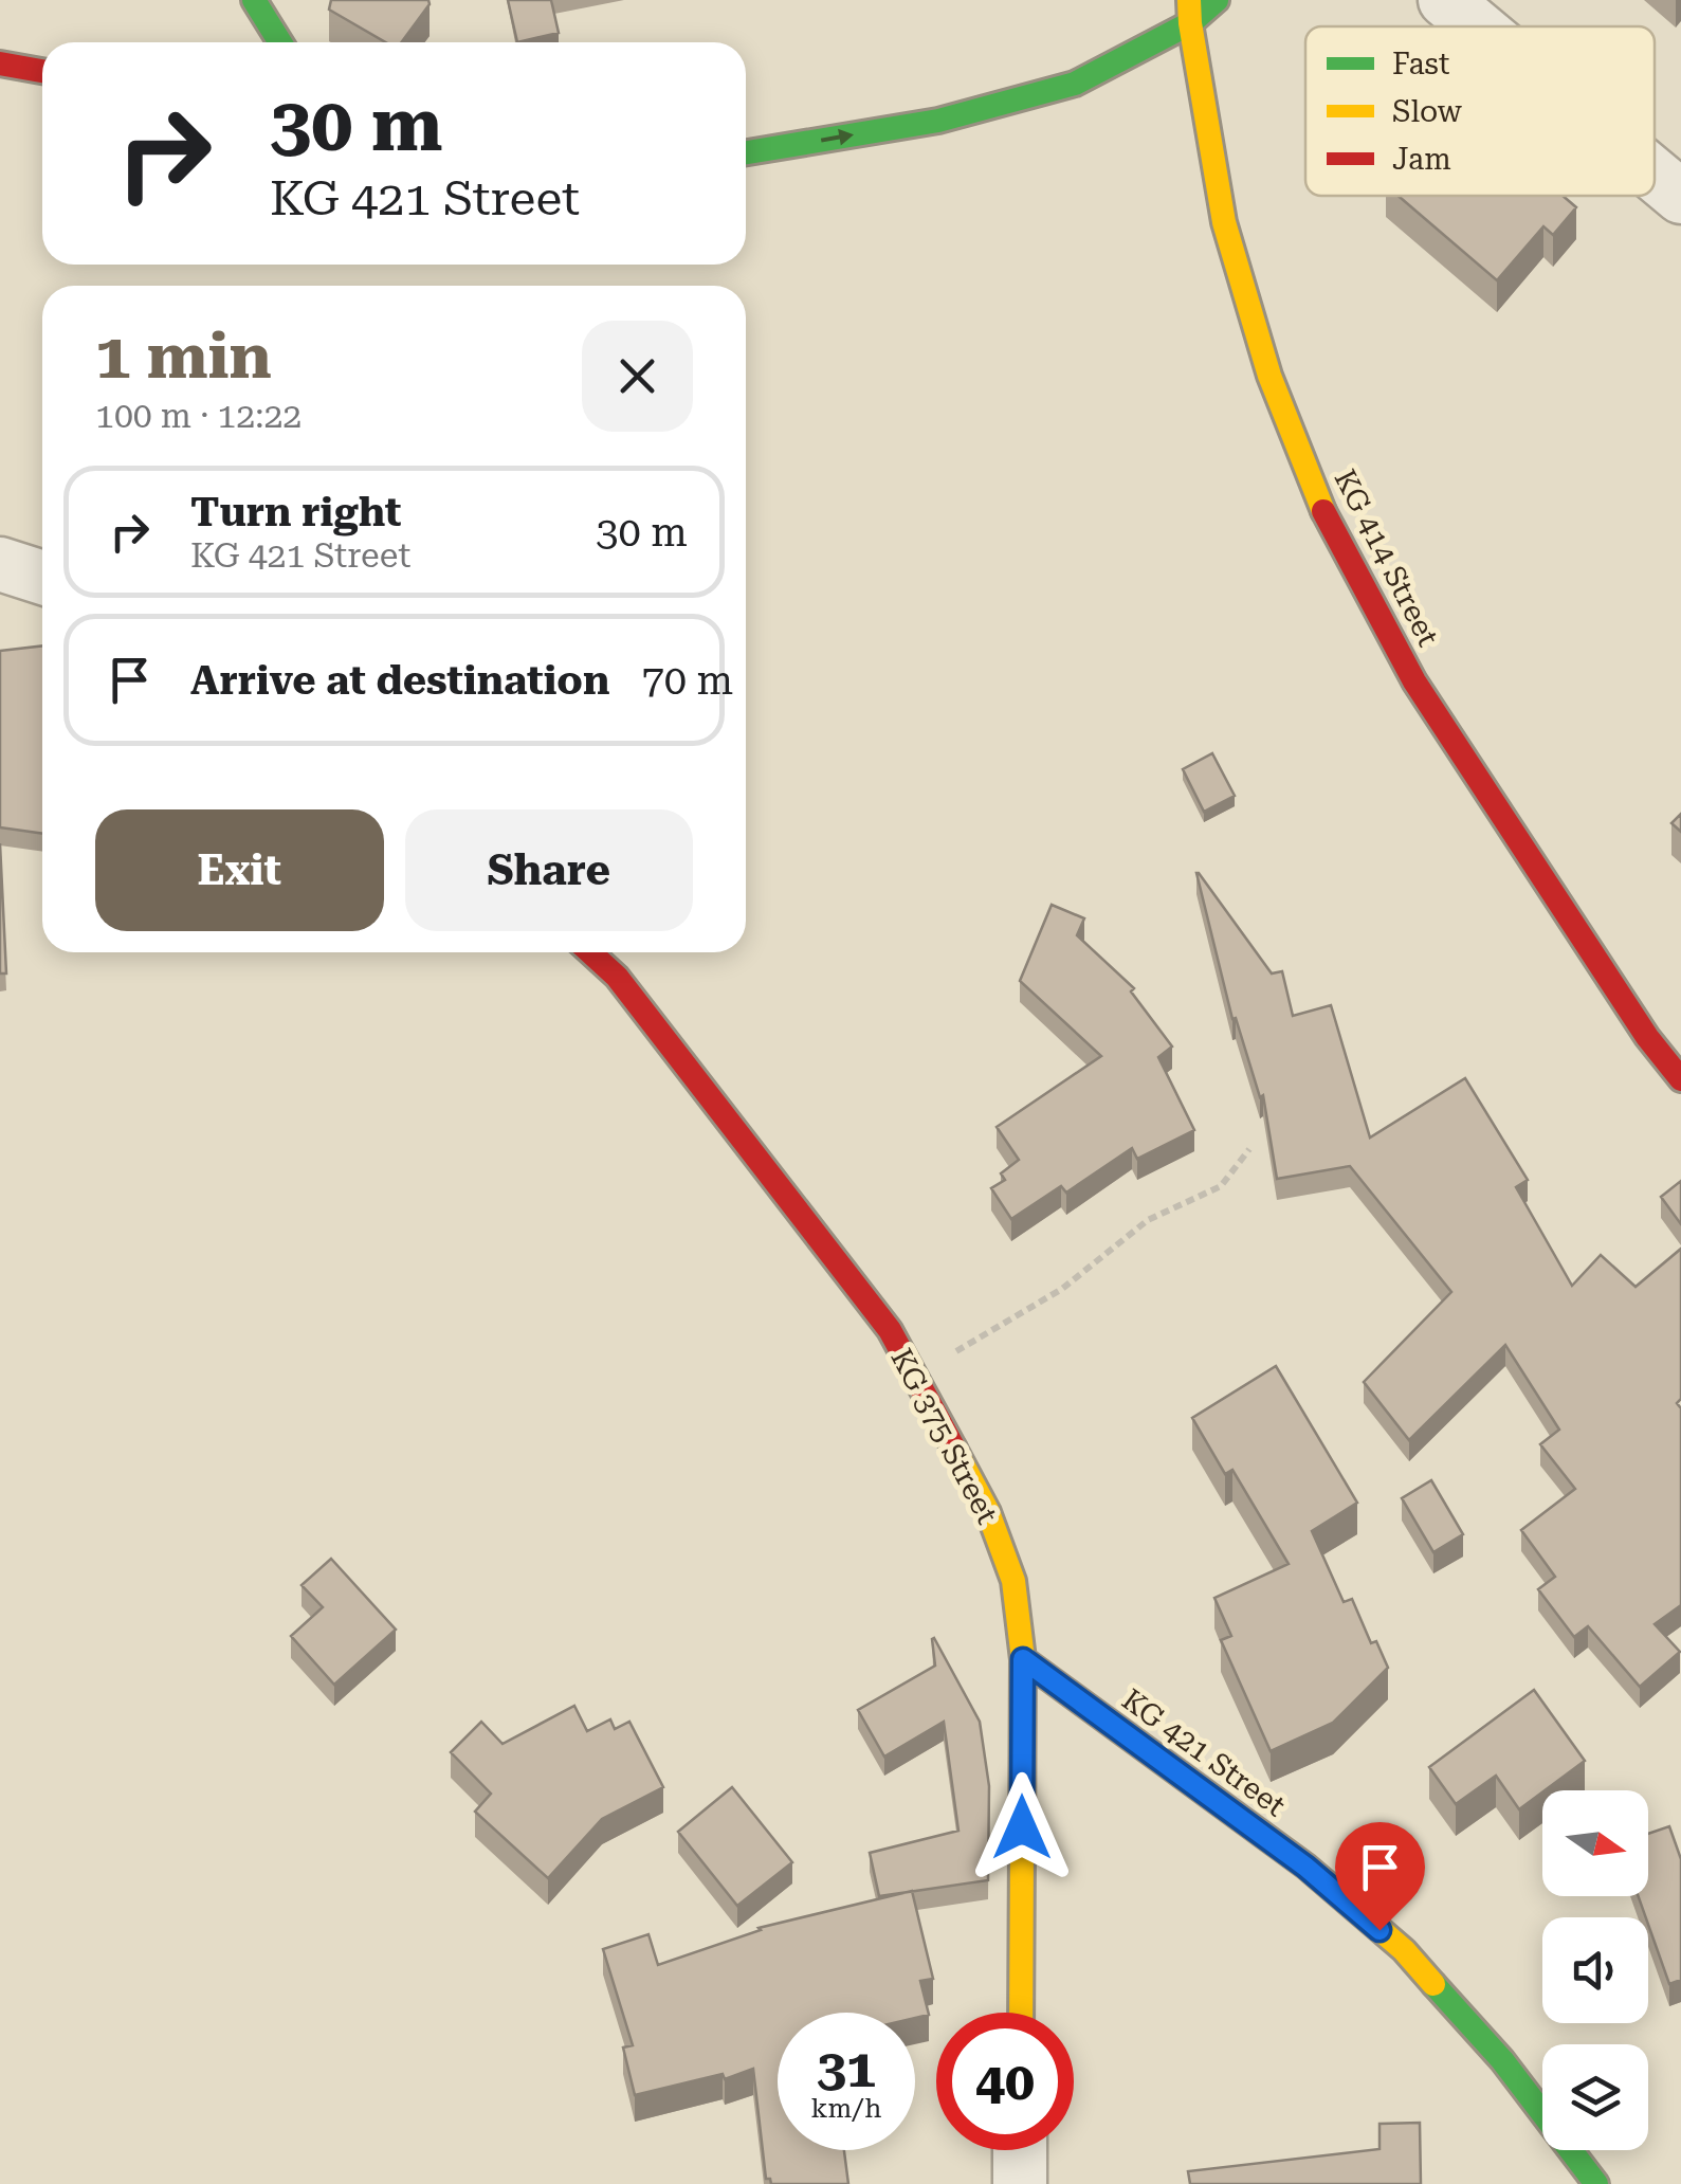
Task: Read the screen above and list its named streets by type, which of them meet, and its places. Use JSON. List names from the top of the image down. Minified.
{"streets":{"street":["KG 414 Street","KG 375 Street","KG 421 Street"]},"crossings":[["KG 375 Street","KG 421 Street"]],"legend":["Fast","Slow","Jam"],"north":"right","page":{"turn":["30 m","KG 421 Street"],"heading":["1 min","100 m · 12:22"],"list":[{"name":"Turn right","note":"KG 421 Street","value":"30 m"},{"name":"Arrive at destination","value":"70 m"}],"buttons":["Exit","Share"],"speed":"31 km/h","limit":"40"}}
